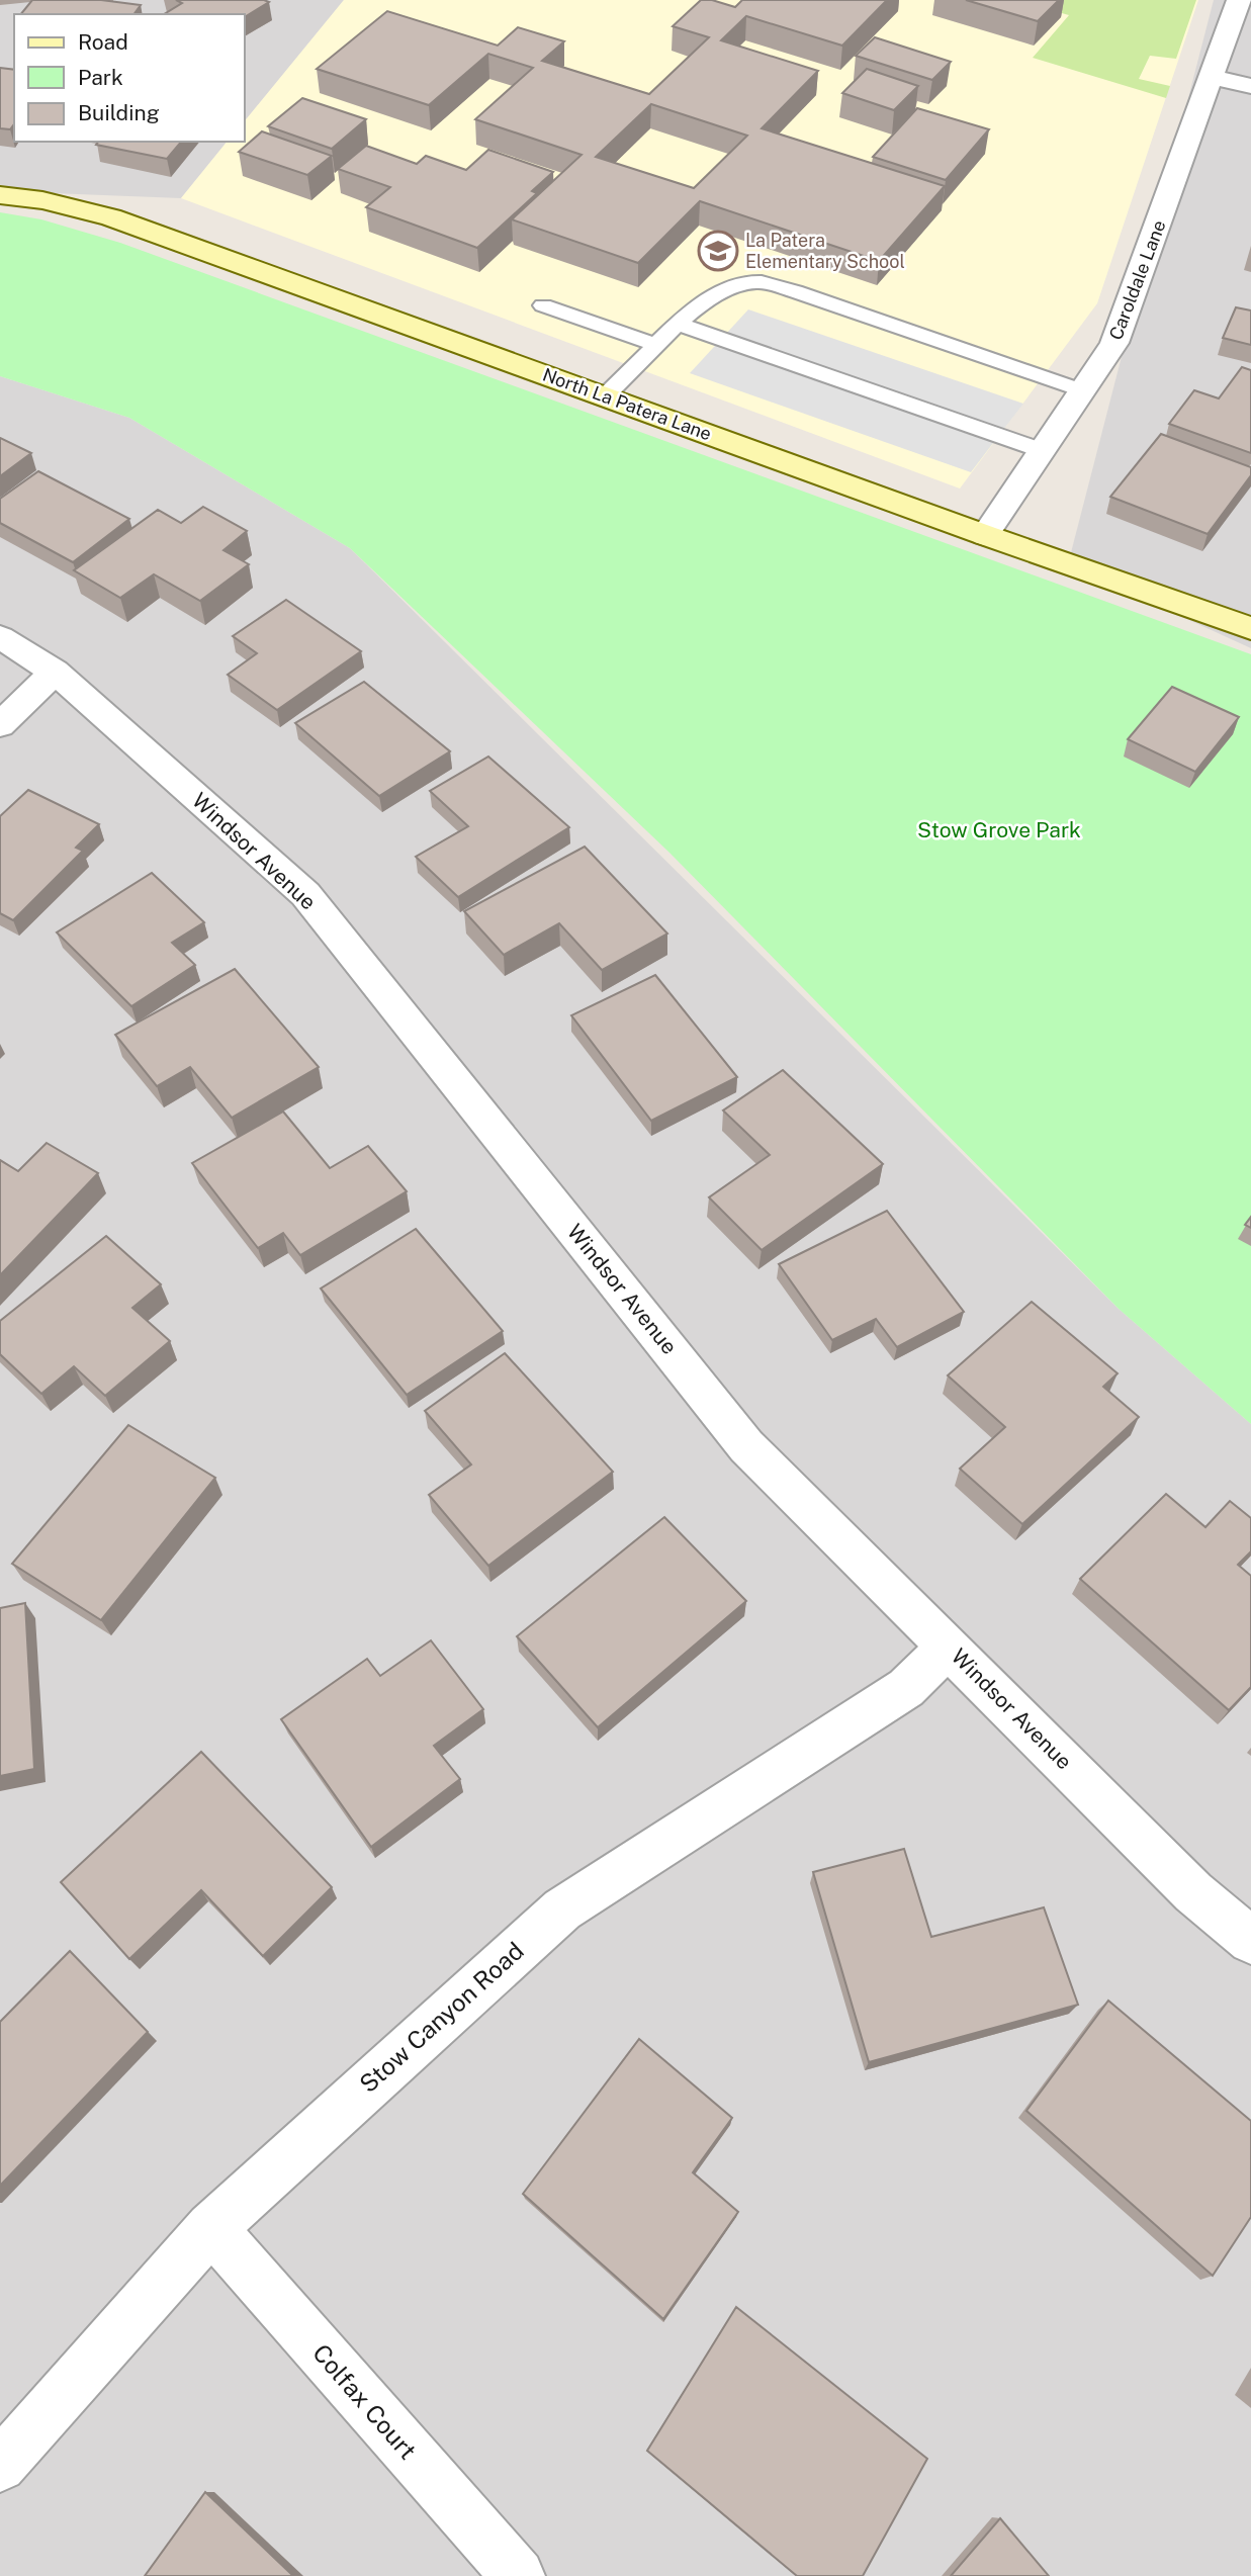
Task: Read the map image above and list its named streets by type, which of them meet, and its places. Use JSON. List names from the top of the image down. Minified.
{"streets":{"street":["Caroldale Lane","North La Patera Lane","Windsor Avenue","Stow Canyon Road","Colfax Court"]},"crossings":[["Caroldale Lane","North La Patera Lane"],["Windsor Avenue","Stow Canyon Road"],["Stow Canyon Road","Colfax Court"]],"parks":["Stow Grove Park"],"places":{"school or university":["La Patera Elementary School"]},"legend":["Road","Park","Building"]}
